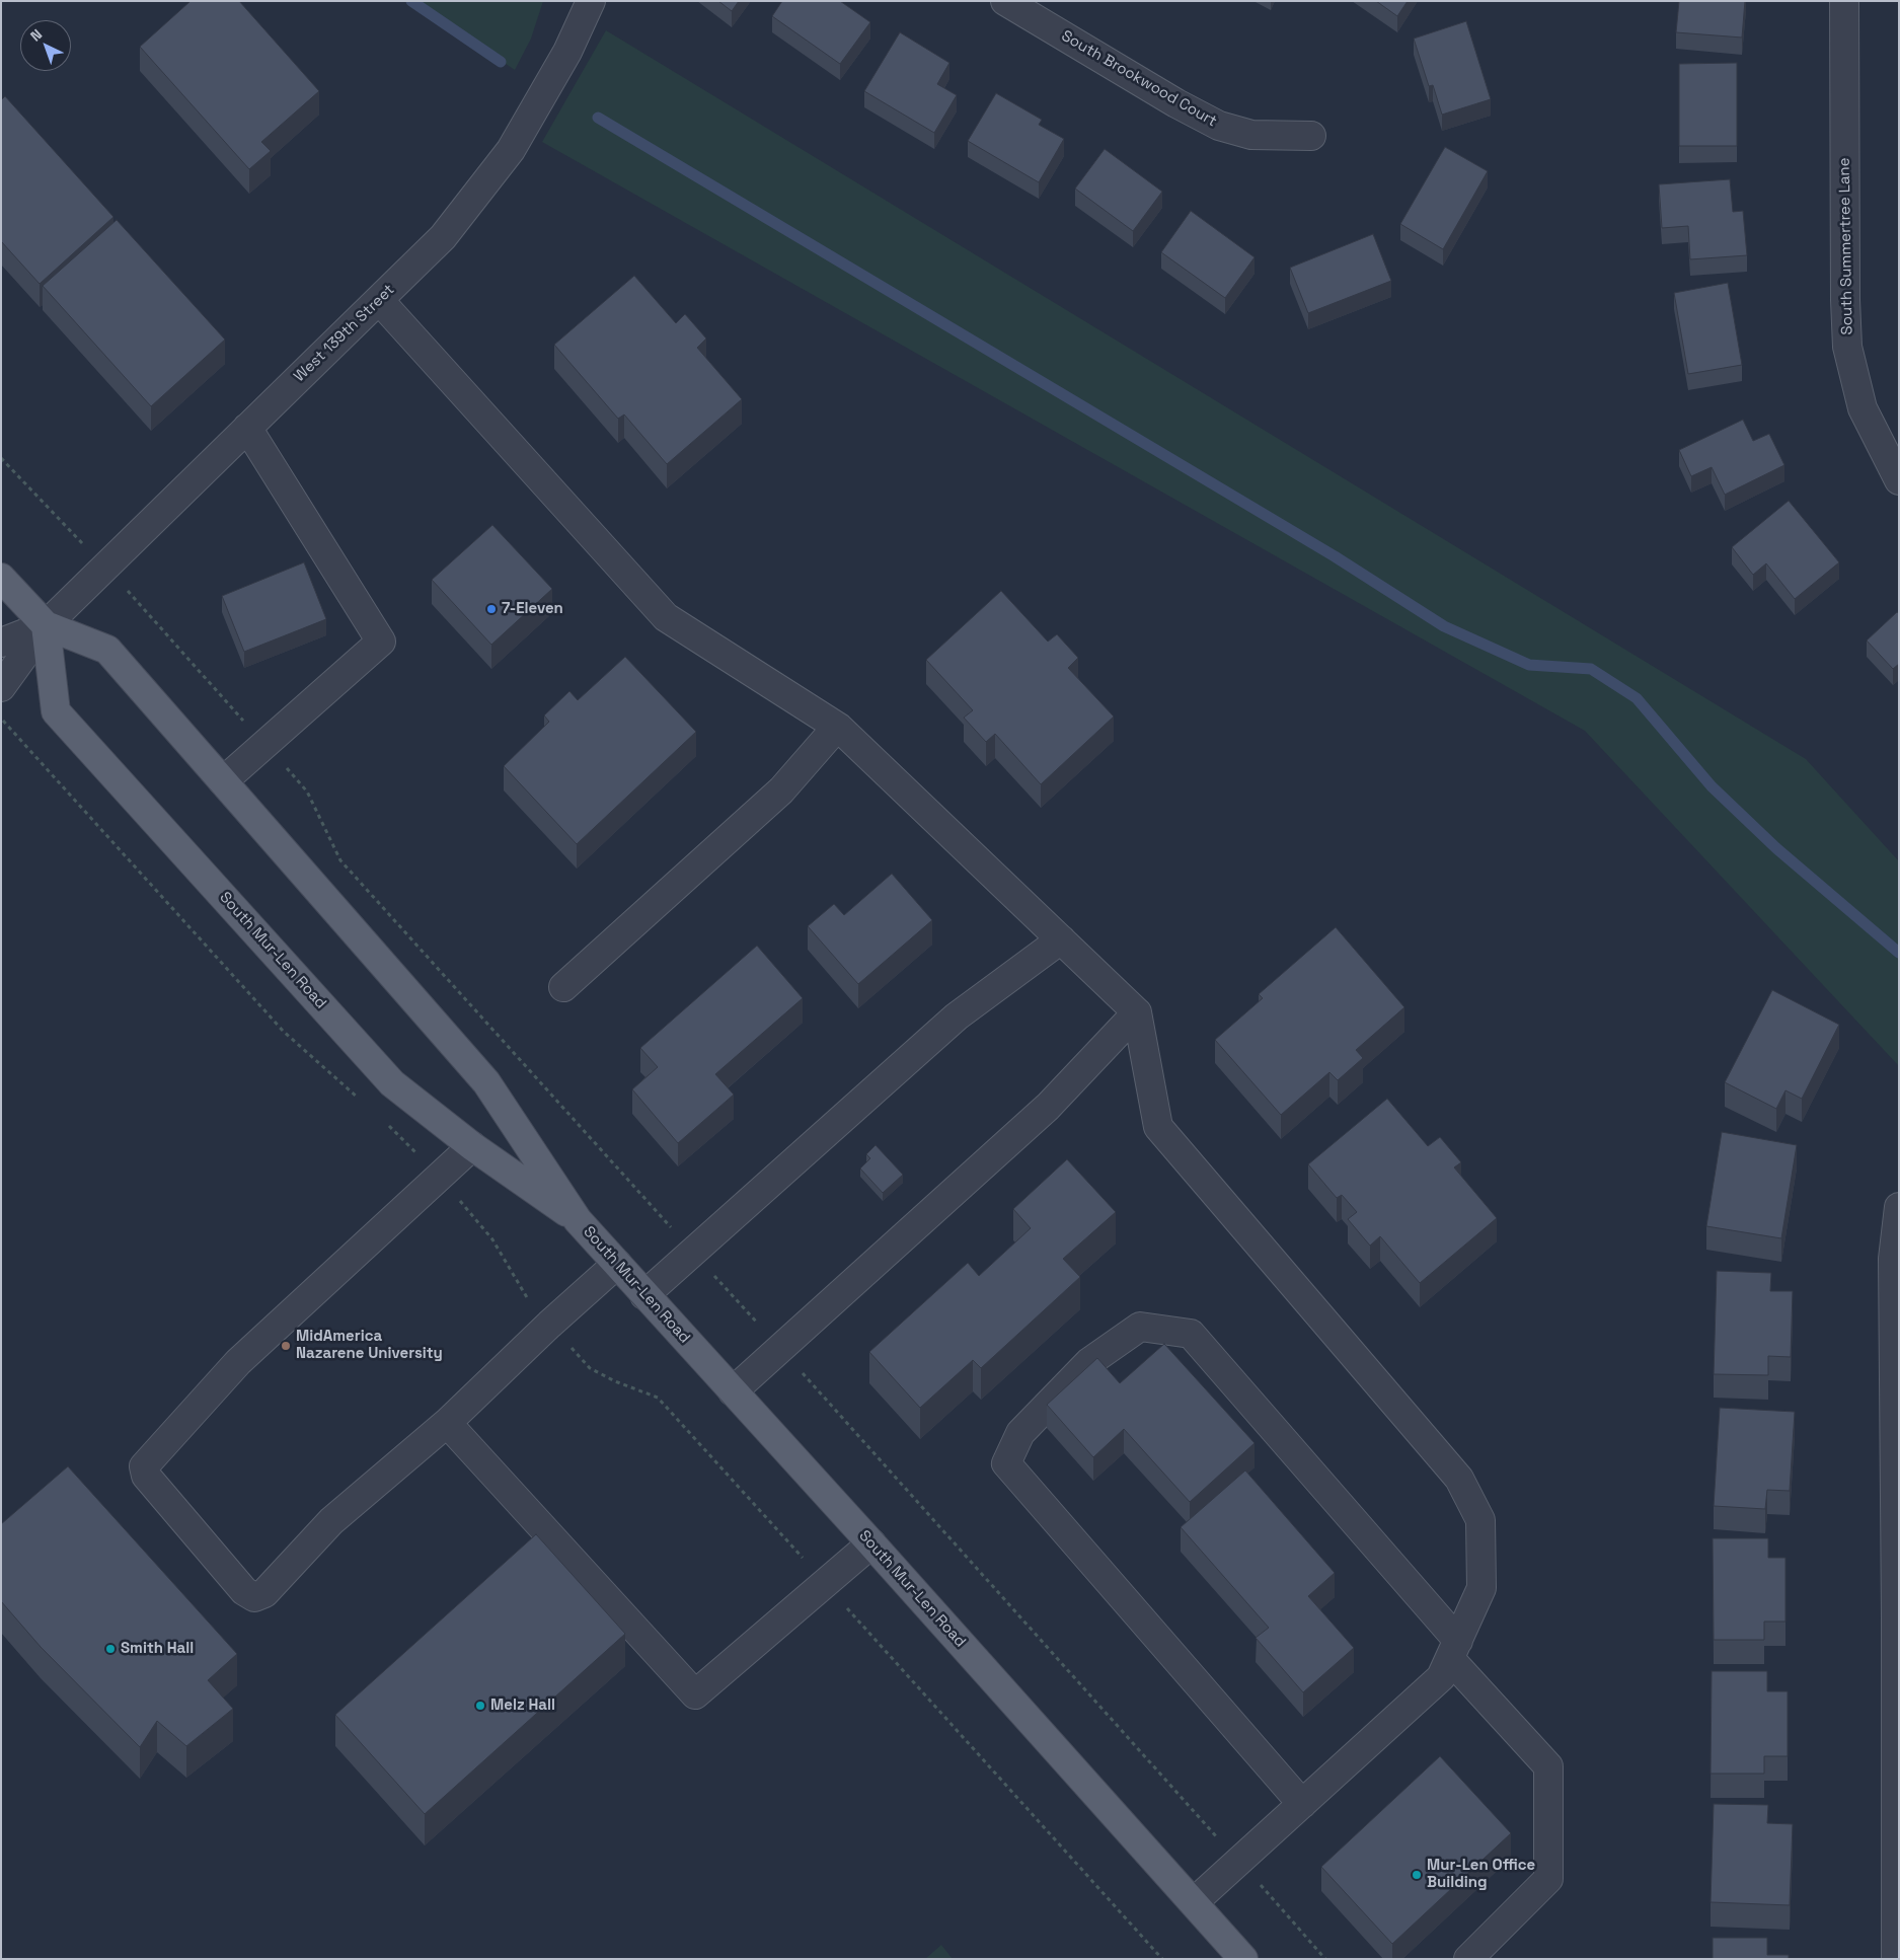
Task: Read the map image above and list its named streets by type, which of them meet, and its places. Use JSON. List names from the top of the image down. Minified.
{"streets":{"main road":["South Mur-Len Road"],"street":["South Brookwood Court","South Summertree Lane","West 139th Street"]},"crossings":[["West 139th Street","South Mur-Len Road"]],"places":["7-Eleven","MidAmerica Nazarene University","Smith Hall","Melz Hall","Mur-Len Office Building"],"north":"top left"}
